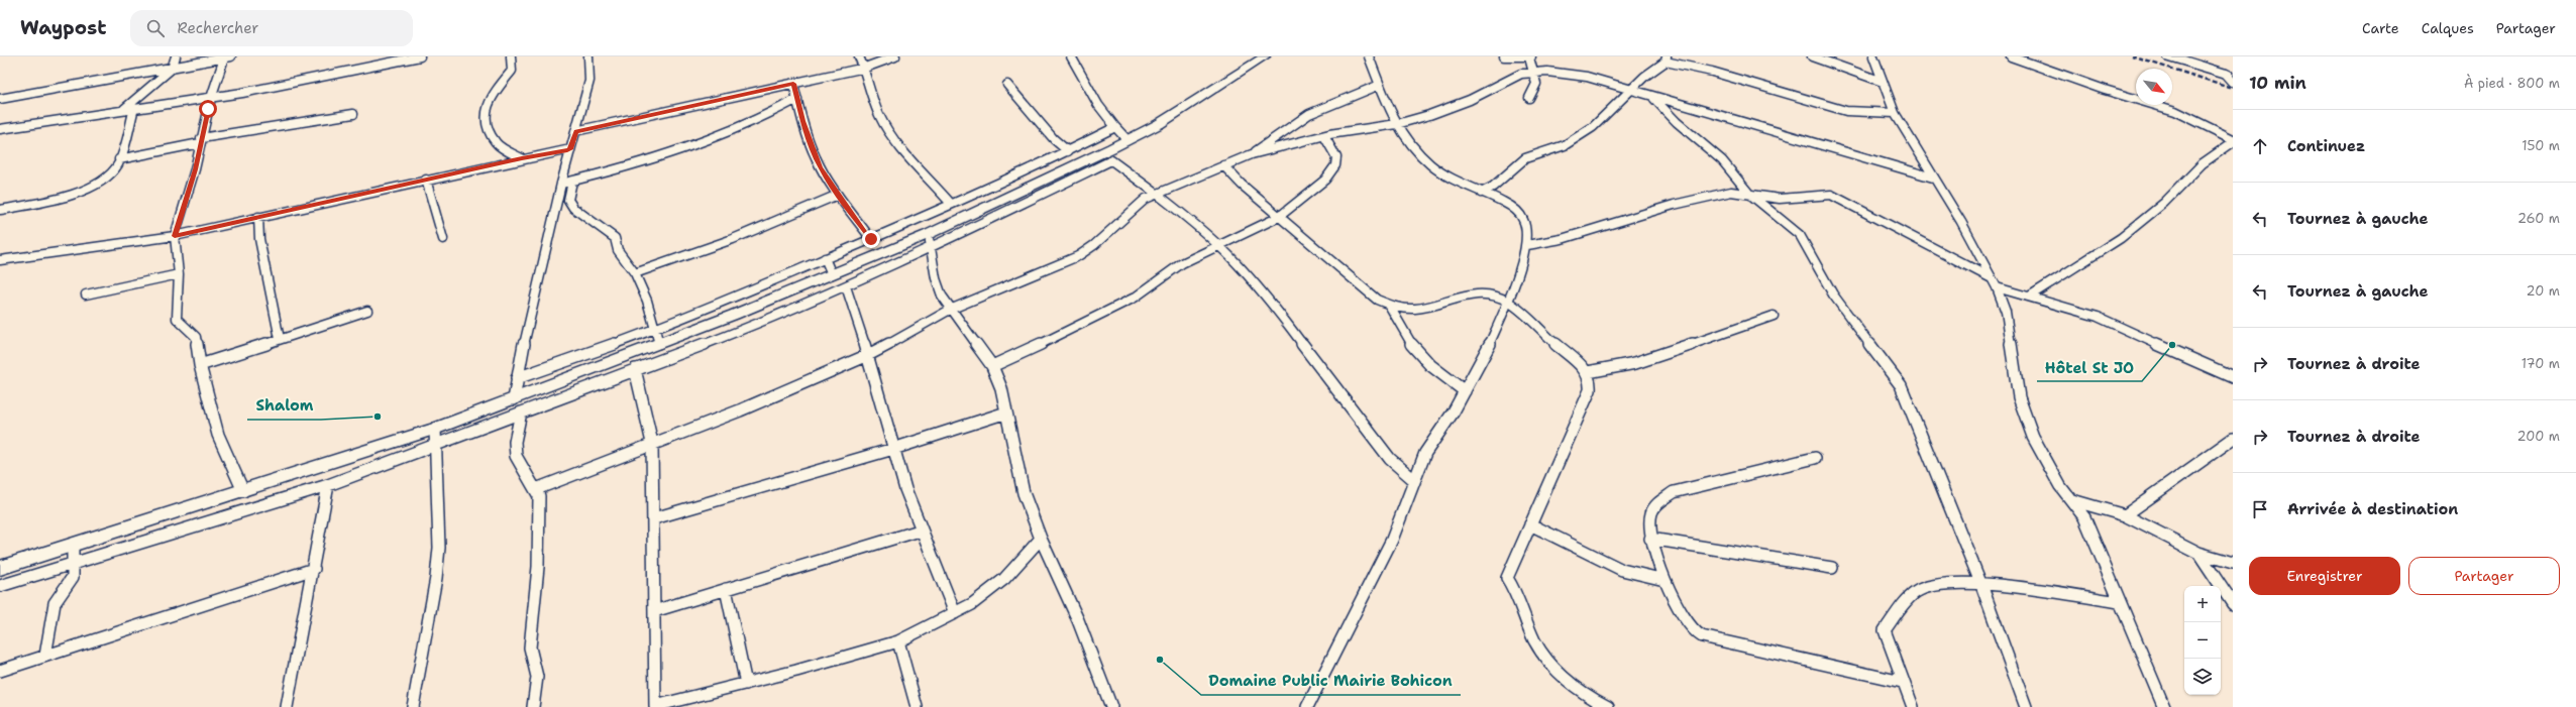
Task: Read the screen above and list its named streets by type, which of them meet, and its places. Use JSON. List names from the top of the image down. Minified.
{"places":["Hôtel St JO","Shalom","Domaine Public Mairie Bohicon"],"north":"bottom right","page":{"header":"Waypost","search":"Rechercher","nav":["Carte","Calques","Partager"],"heading":["10 min","À pied · 800 m"],"list":[["Continuez","150 m"],["Tournez à gauche","260 m"],["Tournez à gauche","20 m"],["Tournez à droite","170 m"],["Tournez à droite","200 m"],"Arrivée à destination"],"buttons":["Enregistrer","Partager"],"map_buttons":["+","−"]}}
